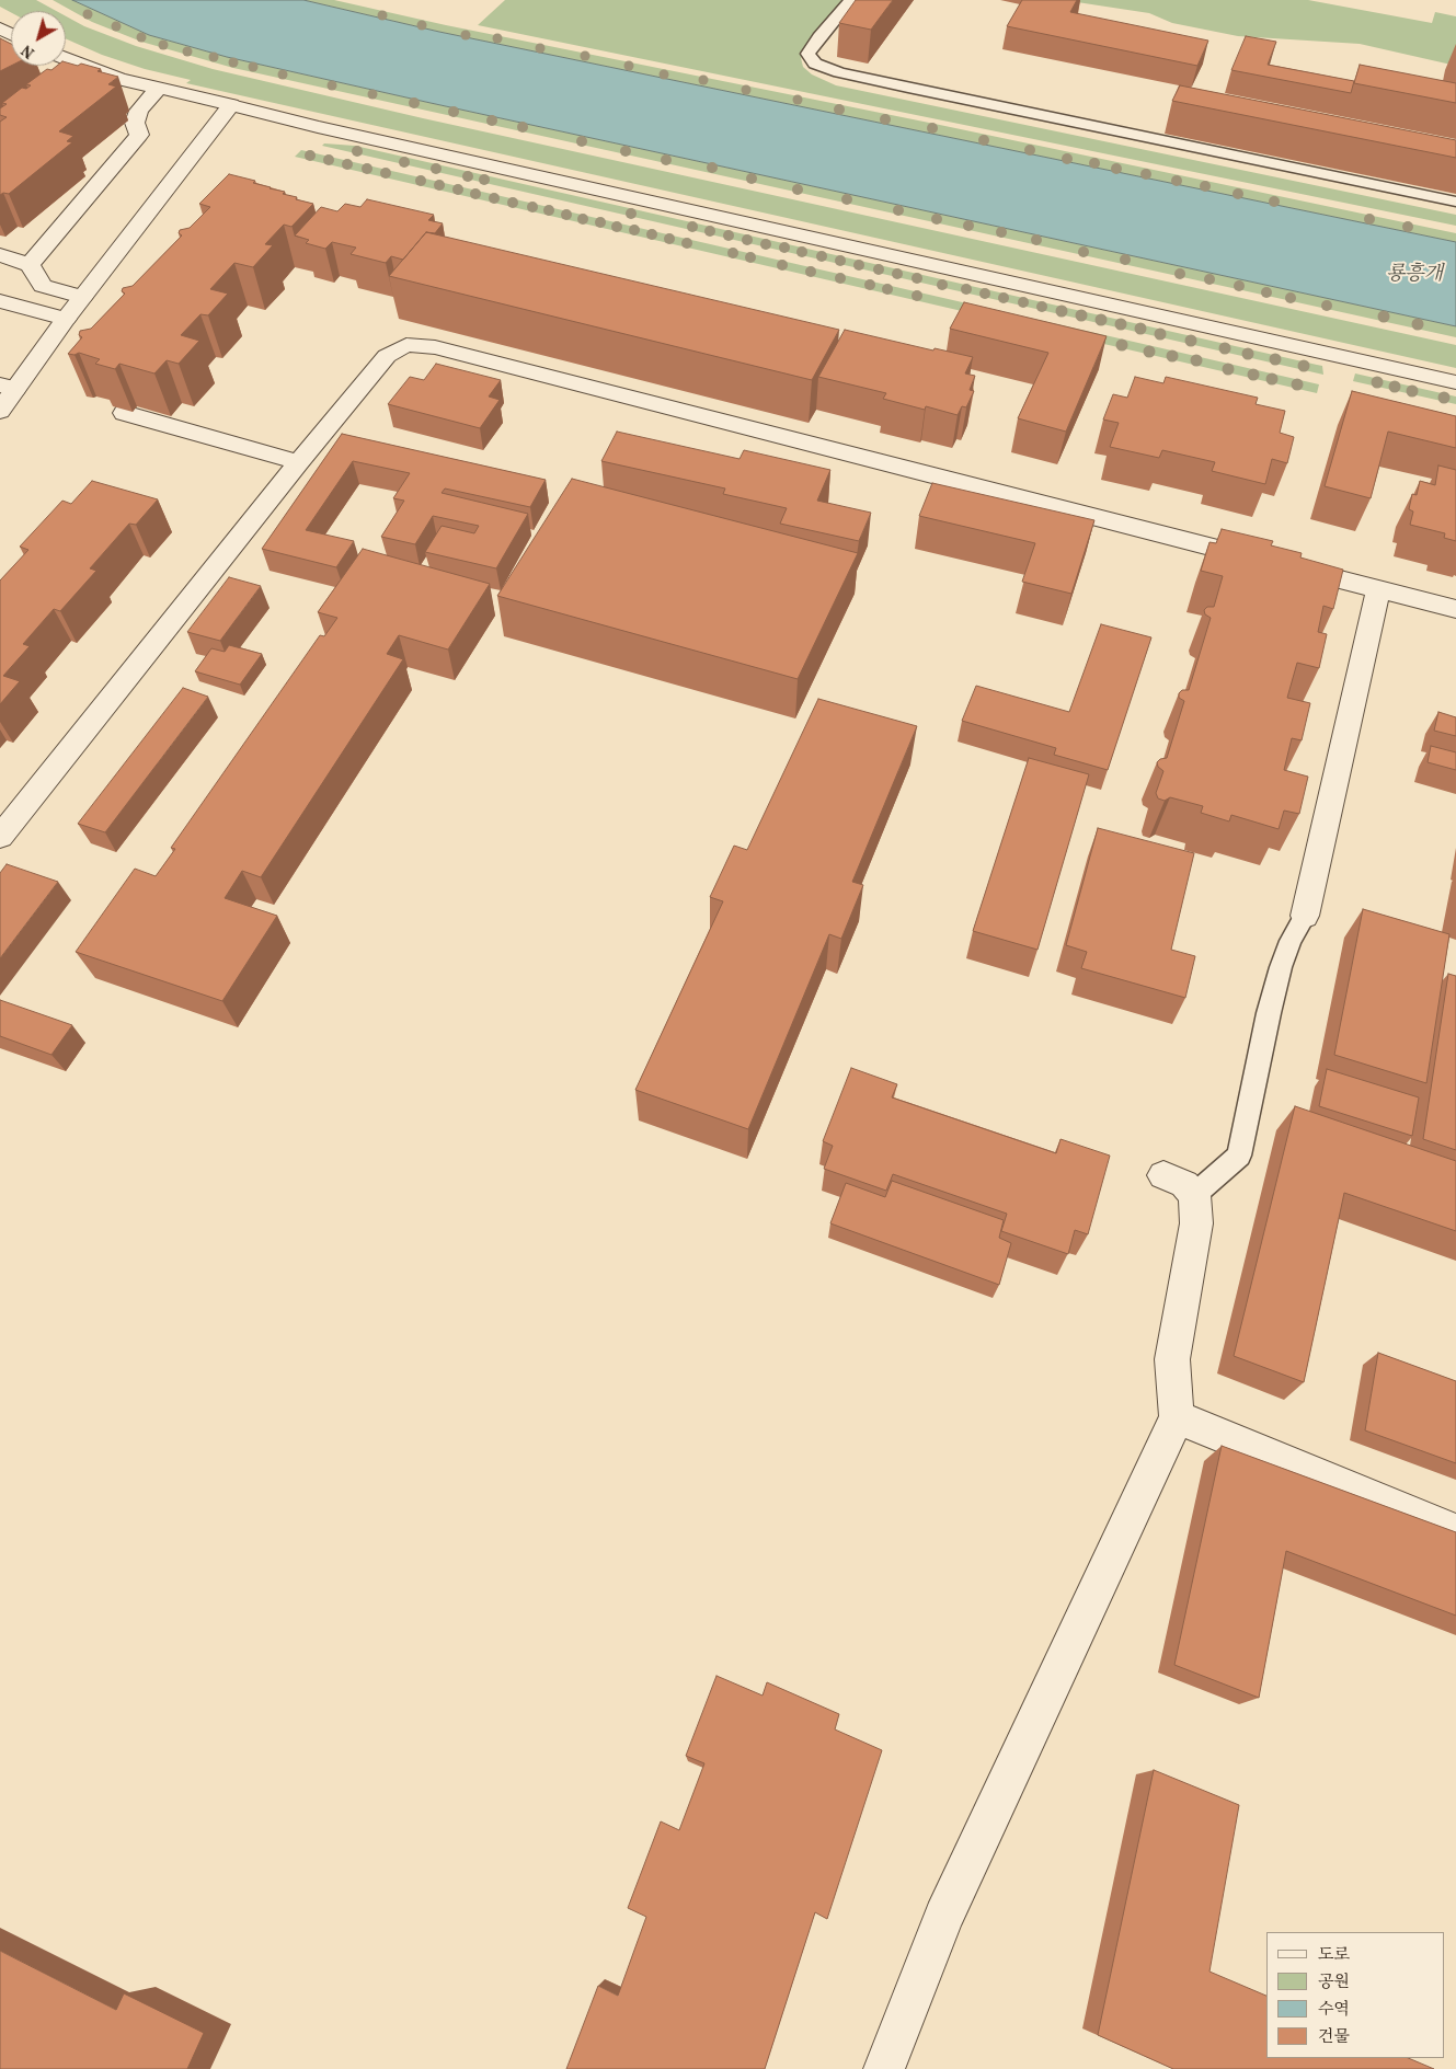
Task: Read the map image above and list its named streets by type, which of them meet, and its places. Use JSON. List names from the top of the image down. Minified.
{"water":["룡흥개"],"legend":["도로","공원","수역","건물"],"north":"bottom left"}
